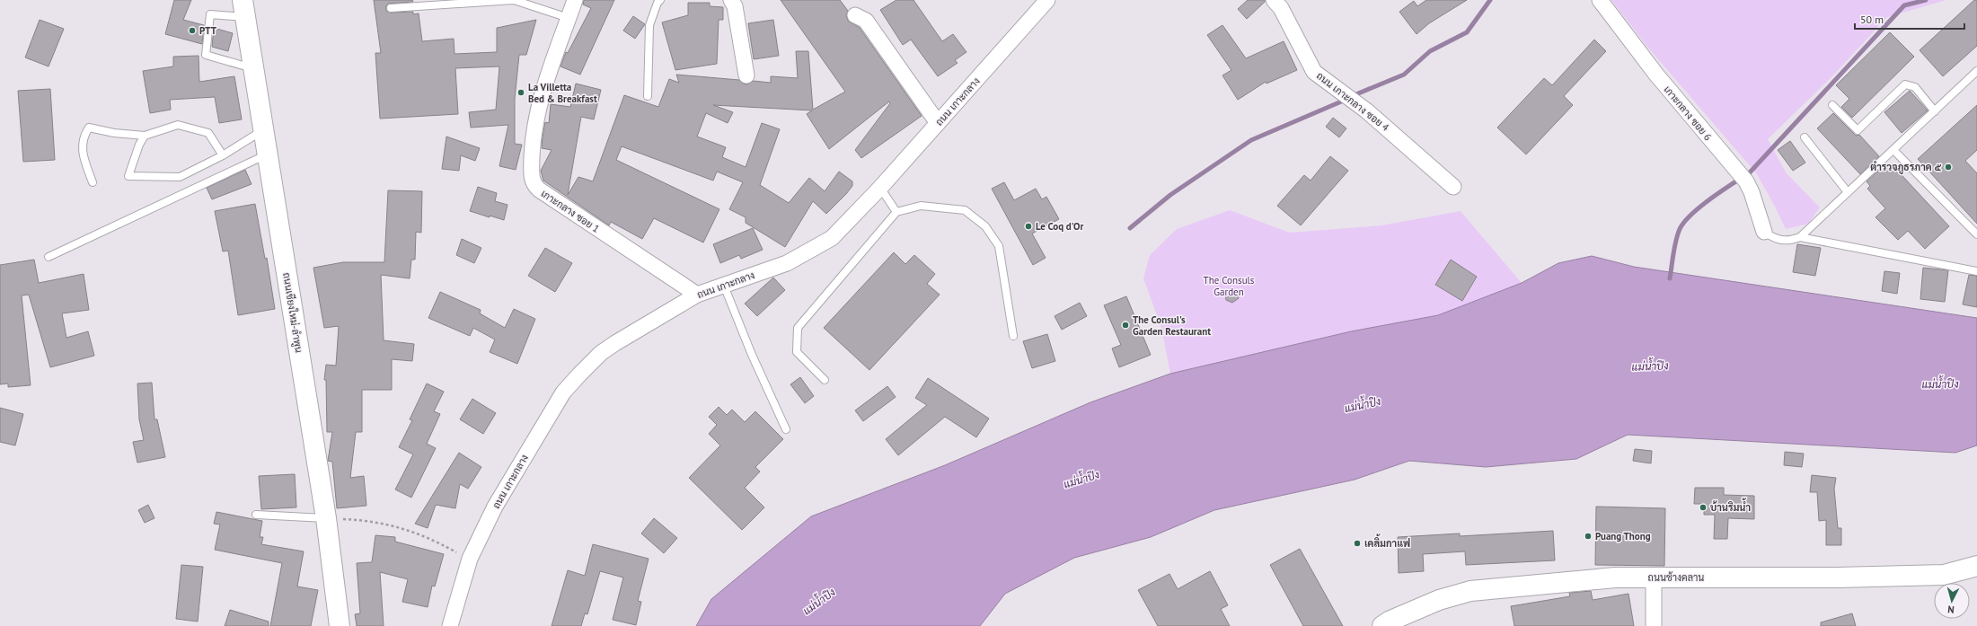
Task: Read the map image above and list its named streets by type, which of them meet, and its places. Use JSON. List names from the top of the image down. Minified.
{"streets":{"main road":["ถนนเชียงใหม่-ลำพูน","ถนนช้างคลาน"],"street":["ถนน เกาะกลาง","ถนน เกาะกลาง ซอย 4","เกาะกลาง ซอย 6","เกาะกลาง ซอย 1"]},"crossings":[["ถนน เกาะกลาง","เกาะกลาง ซอย 1"]],"water":["แม่น้ำปิง"],"parks":["The Consuls Garden"],"places":["PTT","La Villetta Bed & Breakfast","ตำรวจภูธรภาค ๕","Le Coq d'Or","The Consul's Garden Restaurant","บ้านริมน้ำ","Puang Thong","เคลิ้มกาแฟ"],"scale_bar":"50 m","north":"bottom"}
